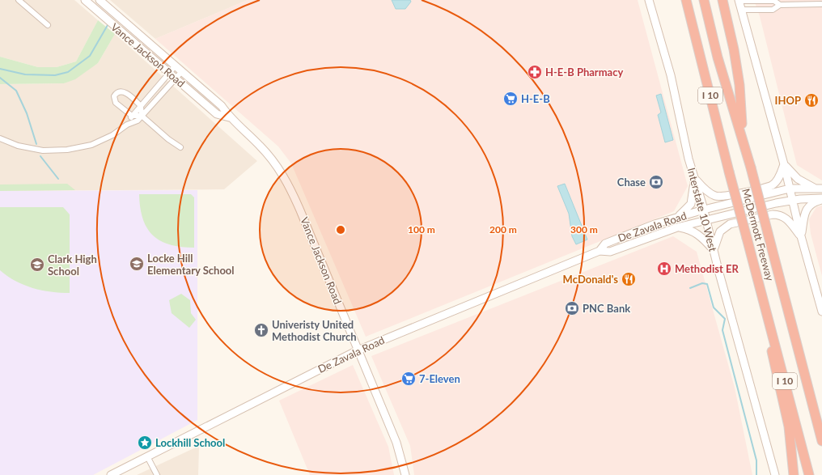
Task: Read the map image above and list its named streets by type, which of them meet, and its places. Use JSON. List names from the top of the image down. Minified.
{"streets":{"highway":["I 10","McDermott Freeway"],"main road":["Vance Jackson Road","Interstate 10 West","De Zavala Road"]},"crossings":[["Vance Jackson Road","De Zavala Road"],["Interstate 10 West","De Zavala Road"]],"places":{"pharmacy":["H-E-B Pharmacy"],"supermarket":["H-E-B","7-Eleven"],"restaurant":["IHOP","McDonald's"],"bank":["Chase","PNC Bank"],"school or university":["Locke Hill Elementary School","Clark High School"],"hospital":["Methodist ER"],"church":["Univeristy United Methodist Church"],"place":["Lockhill School"]},"rings":["100 m","200 m","300 m"]}
